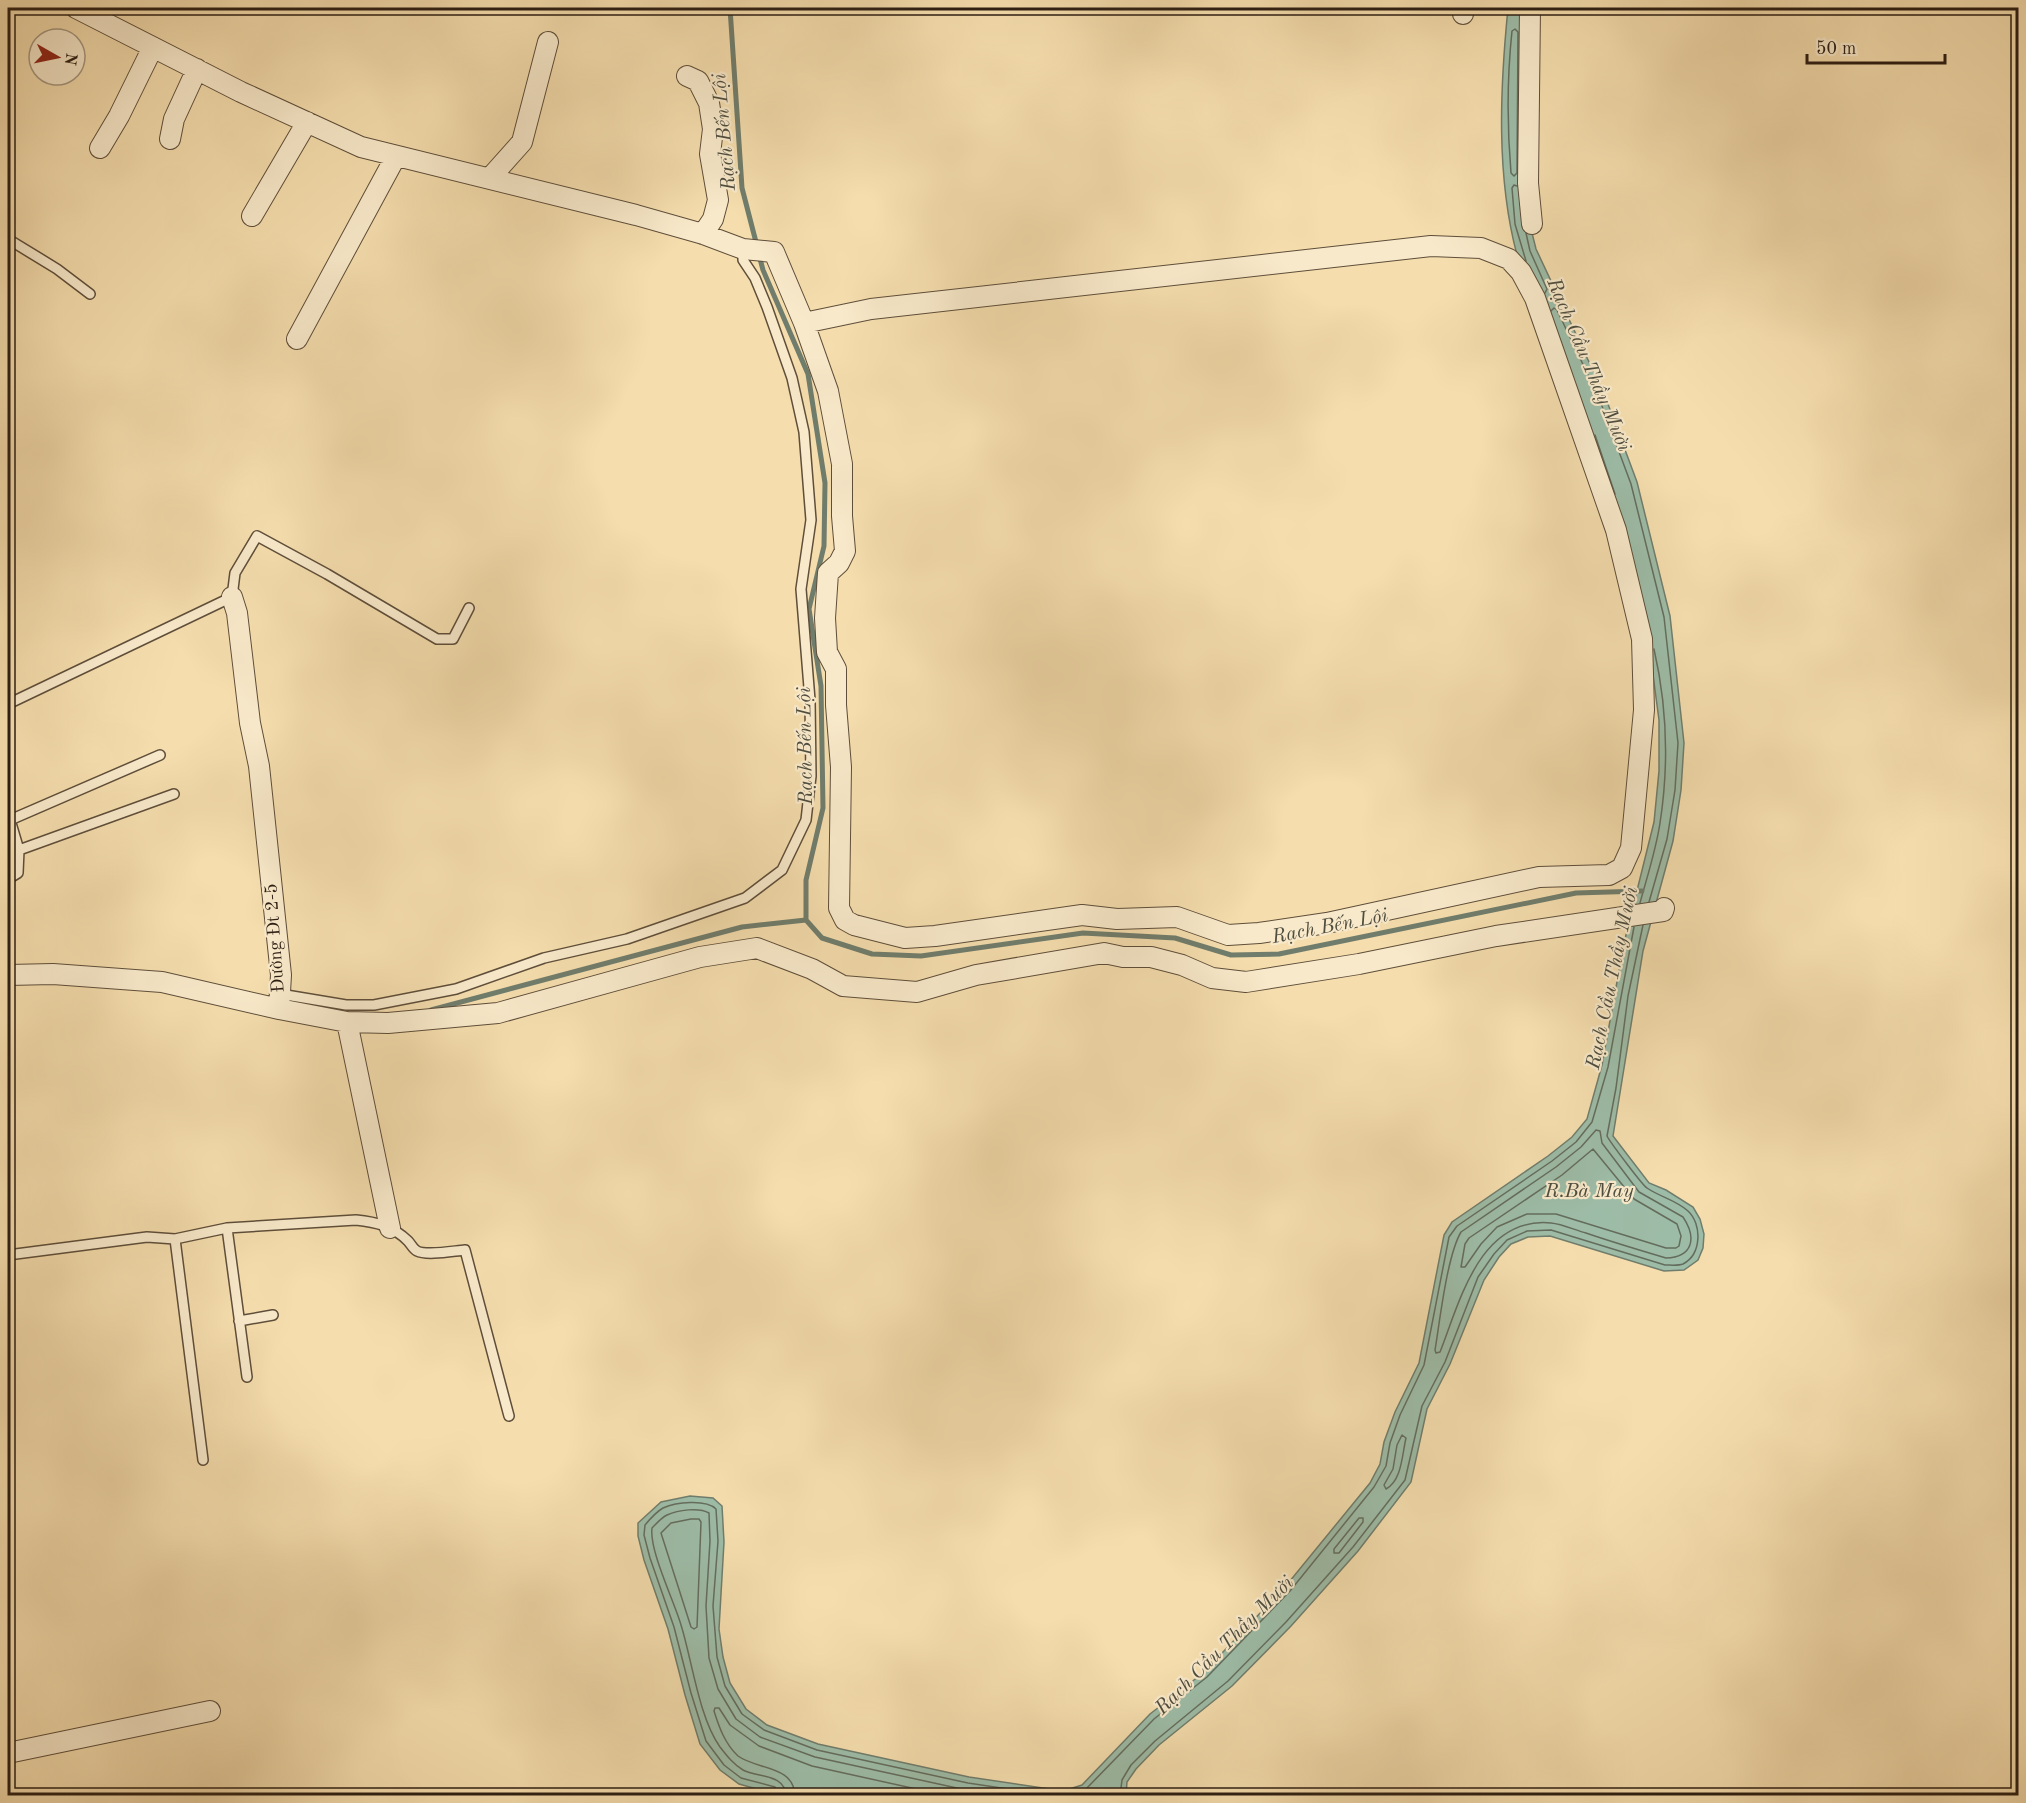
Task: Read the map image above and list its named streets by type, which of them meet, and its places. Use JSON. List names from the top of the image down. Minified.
{"streets":{"street":["Đường Đt 2-5"]},"water":["Rạch Bến Lội","Rạch Cầu Thầy Mười","R.Bà May"],"scale_bar":"50 m","north":"right"}
